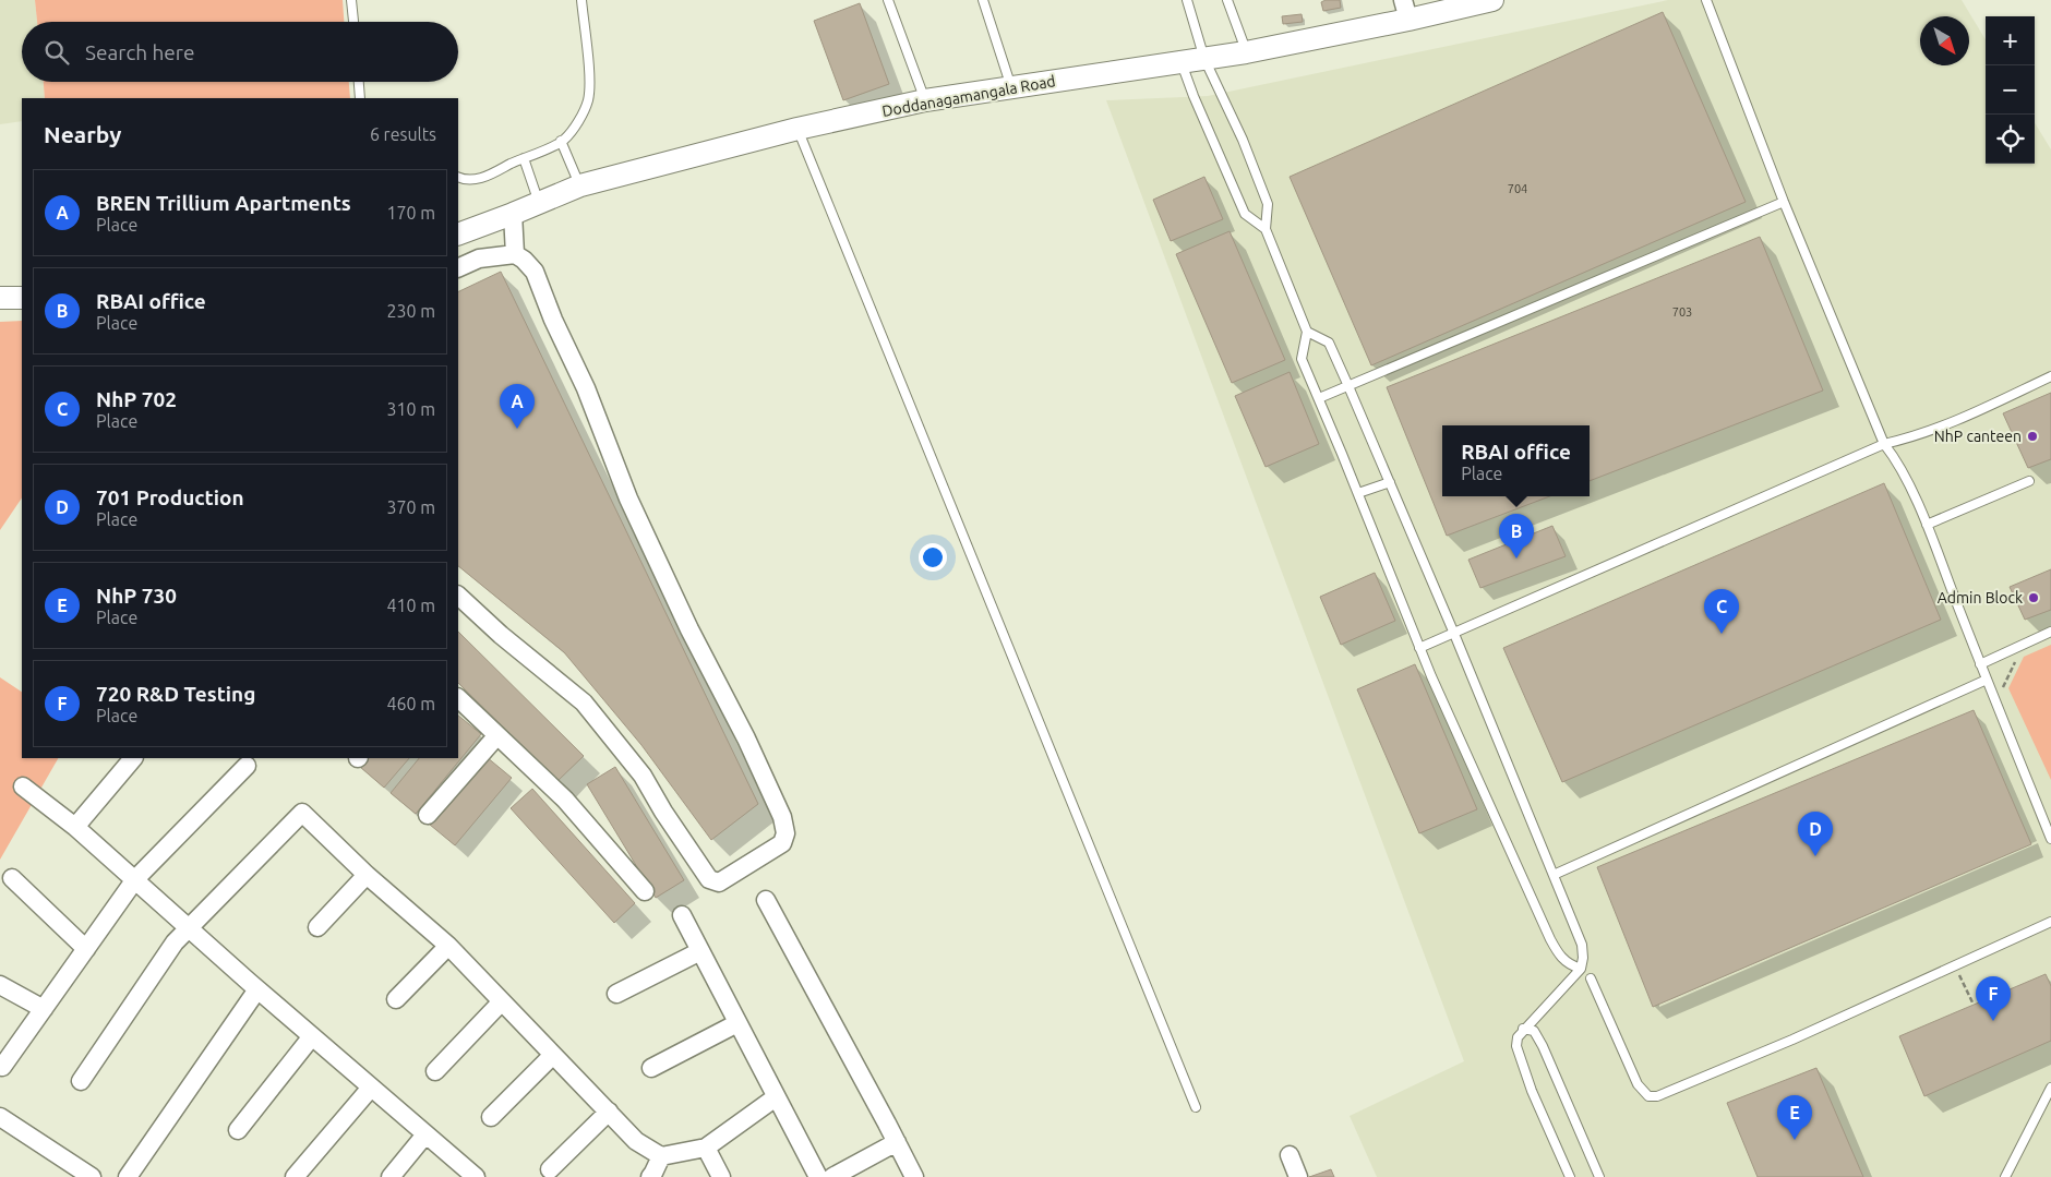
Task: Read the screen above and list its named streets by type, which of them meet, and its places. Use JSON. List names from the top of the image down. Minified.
{"streets":{"street":["Doddanagamangala Road"]},"places":["NhP canteen","Admin Block"],"house_numbers":["704","703"],"north":"bottom right","page":{"map_buttons":["+","−"],"search":"Search here","heading":["Nearby","6 results"],"list":[{"mark":"A","name":"BREN Trillium Apartments","note":"Place","value":"170 m"},{"mark":"B","name":"RBAI office","note":"Place","value":"230 m"},{"mark":"C","name":"NhP 702","note":"Place","value":"310 m"},{"mark":"D","name":"701 Production","note":"Place","value":"370 m"},{"mark":"E","name":"NhP 730","note":"Place","value":"410 m"},{"mark":"F","name":"720 R&D Testing","note":"Place","value":"460 m"}],"pins":["A","B","C","D","F","E"],"popup":["RBAI office","Place"]}}
